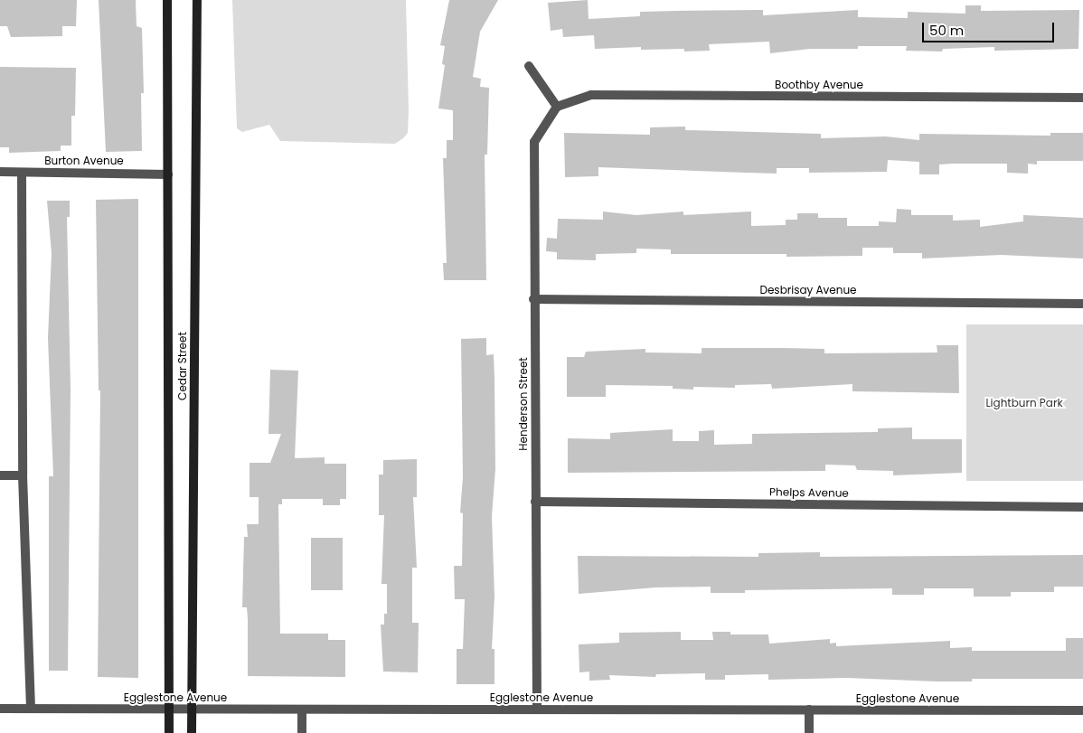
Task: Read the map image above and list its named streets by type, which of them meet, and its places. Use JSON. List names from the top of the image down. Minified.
{"streets":{"main road":["Cedar Street"],"street":["Boothby Avenue","Burton Avenue","Desbrisay Avenue","Henderson Street","Phelps Avenue","Egglestone Avenue"]},"crossings":[["Boothby Avenue","Henderson Street"],["Burton Avenue","Cedar Street"],["Desbrisay Avenue","Henderson Street"],["Cedar Street","Egglestone Avenue"],["Henderson Street","Phelps Avenue"],["Henderson Street","Egglestone Avenue"]],"parks":["Lightburn Park"],"scale_bar":"50 m"}
